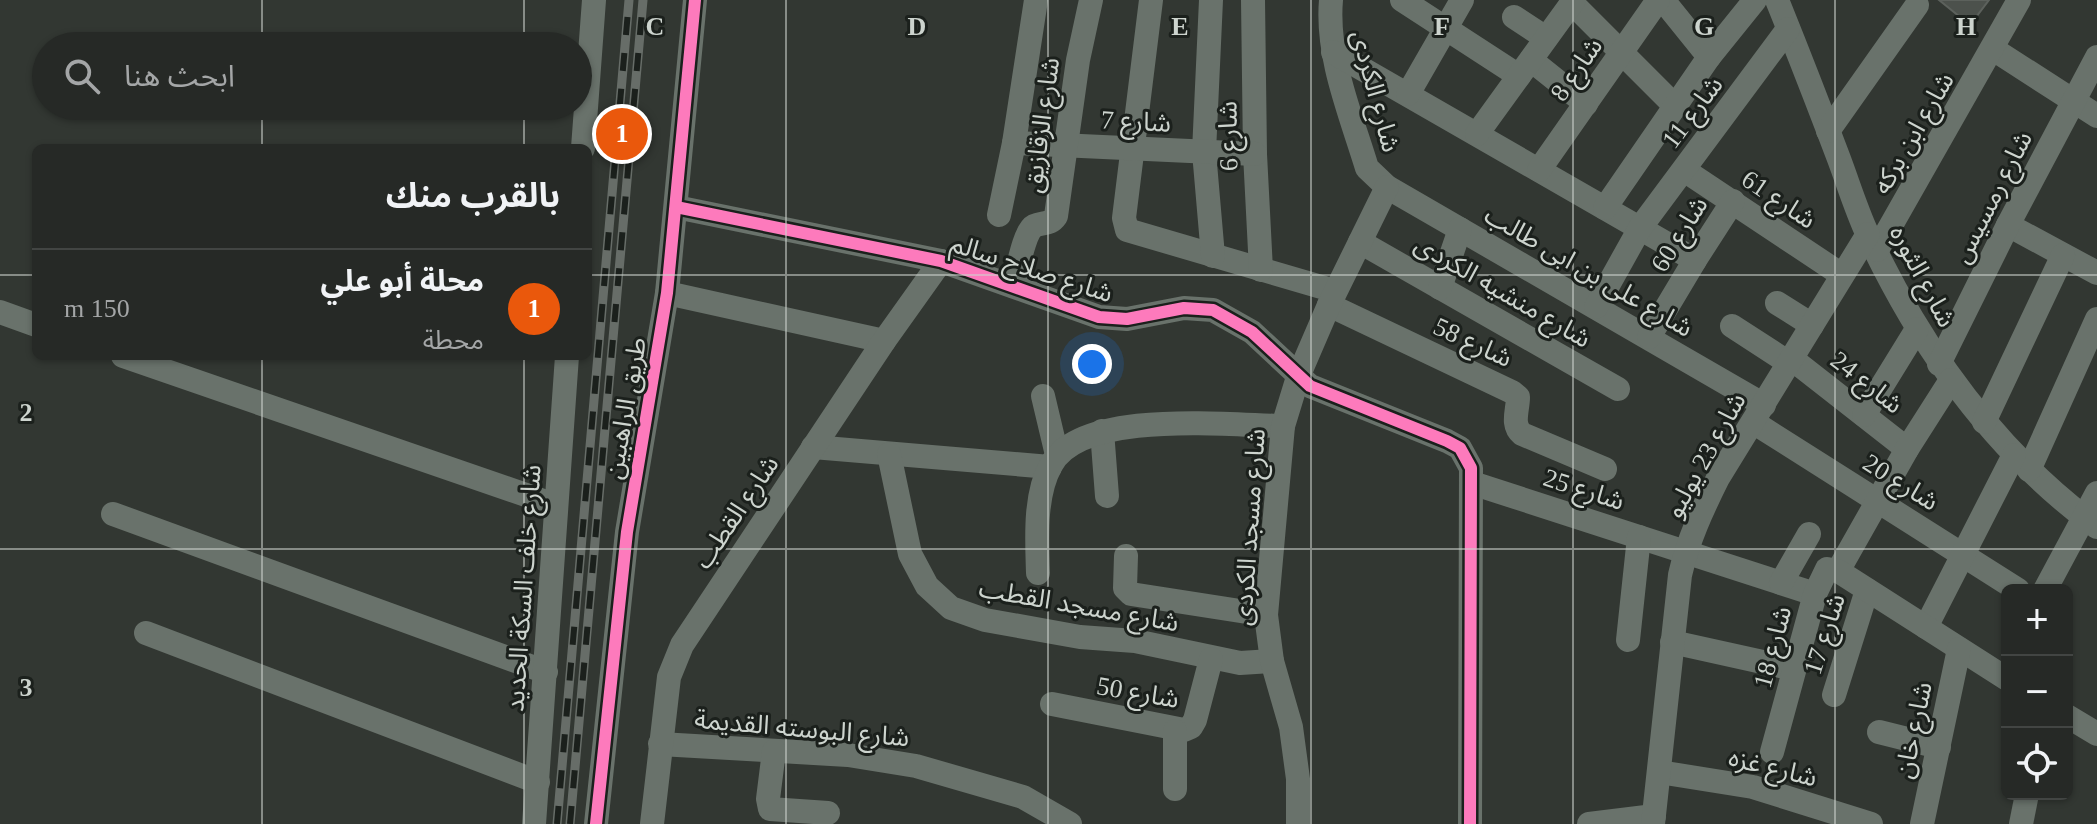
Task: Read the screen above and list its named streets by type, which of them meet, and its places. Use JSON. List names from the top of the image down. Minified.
{"streets":{"street":["شارع 8","شارع الكردى","شارع 11","شارع 7","شارع الزقازيق","شارع ابن بركه","شارع 6","شارع رمسيس","شارع 61","شارع 60","شارع صلاح سالم","شارع على بن ابى طالب","شارع الثوره","شارع منشيه الكردى","شارع 58","شارع 24","طريق الراهبين","شارع 23 يوليو","شارع 20","شارع 25","شارع القطب","شارع مسجد الكردى","شارع خلف السكة الحديد","شارع مسجد القطب","شارع 17","شارع 18","شارع 50","شارع البوسته القديمة","شارع خان","شارع غزه"]},"crossings":[["شارع الكردى","شارع على بن ابى طالب"],["شارع الكردى","شارع مسجد الكردى"],["شارع 11","شارع 61"],["شارع 11","شارع على بن ابى طالب"],["شارع 11","شارع الثوره"],["شارع 7","شارع الزقازيق"],["شارع 7","شارع 6"],["شارع الزقازيق","شارع صلاح سالم"],["شارع ابن بركه","شارع الثوره"],["شارع ابن بركه","شارع 23 يوليو"],["شارع رمسيس","شارع الثوره"],["شارع رمسيس","شارع 24"],["شارع رمسيس","شارع 20"],["شارع رمسيس","شارع 18"],["شارع 61","شارع 60"],["شارع 61","شارع 23 يوليو"],["شارع 60","شارع على بن ابى طالب"],["شارع صلاح سالم","طريق الراهبين"],["شارع صلاح سالم","شارع 25"],["شارع صلاح سالم","شارع القطب"],["شارع صلاح سالم","شارع مسجد الكردى"],["شارع على بن ابى طالب","شارع 23 يوليو"],["شارع على بن ابى طالب","شارع 20"],["شارع على بن ابى طالب","شارع مسجد الكردى"],["شارع الثوره","شارع 23 يوليو"],["شارع منشيه الكردى","شارع مسجد الكردى"],["شارع 58","شارع مسجد الكردى"],["شارع 24","شارع 23 يوليو"],["شارع 23 يوليو","شارع 20"],["شارع 23 يوليو","شارع 25"],["شارع 23 يوليو","شارع غزه"],["شارع 25","شارع 18"],["شارع القطب","شارع البوسته القديمة"],["شارع مسجد الكردى","شارع مسجد القطب"],["شارع مسجد القطب","شارع 50"]],"page":{"search":"ابحث هنا","pins":"1","heading":"بالقرب منك","list":[{"mark":"1","name":"محلة أبو علي","note":"محطة","value":"150 m"}],"map_buttons":["+","−"]},"grid":{"columns":["C","D","E","F","G","H"],"rows":["2","3"]}}
